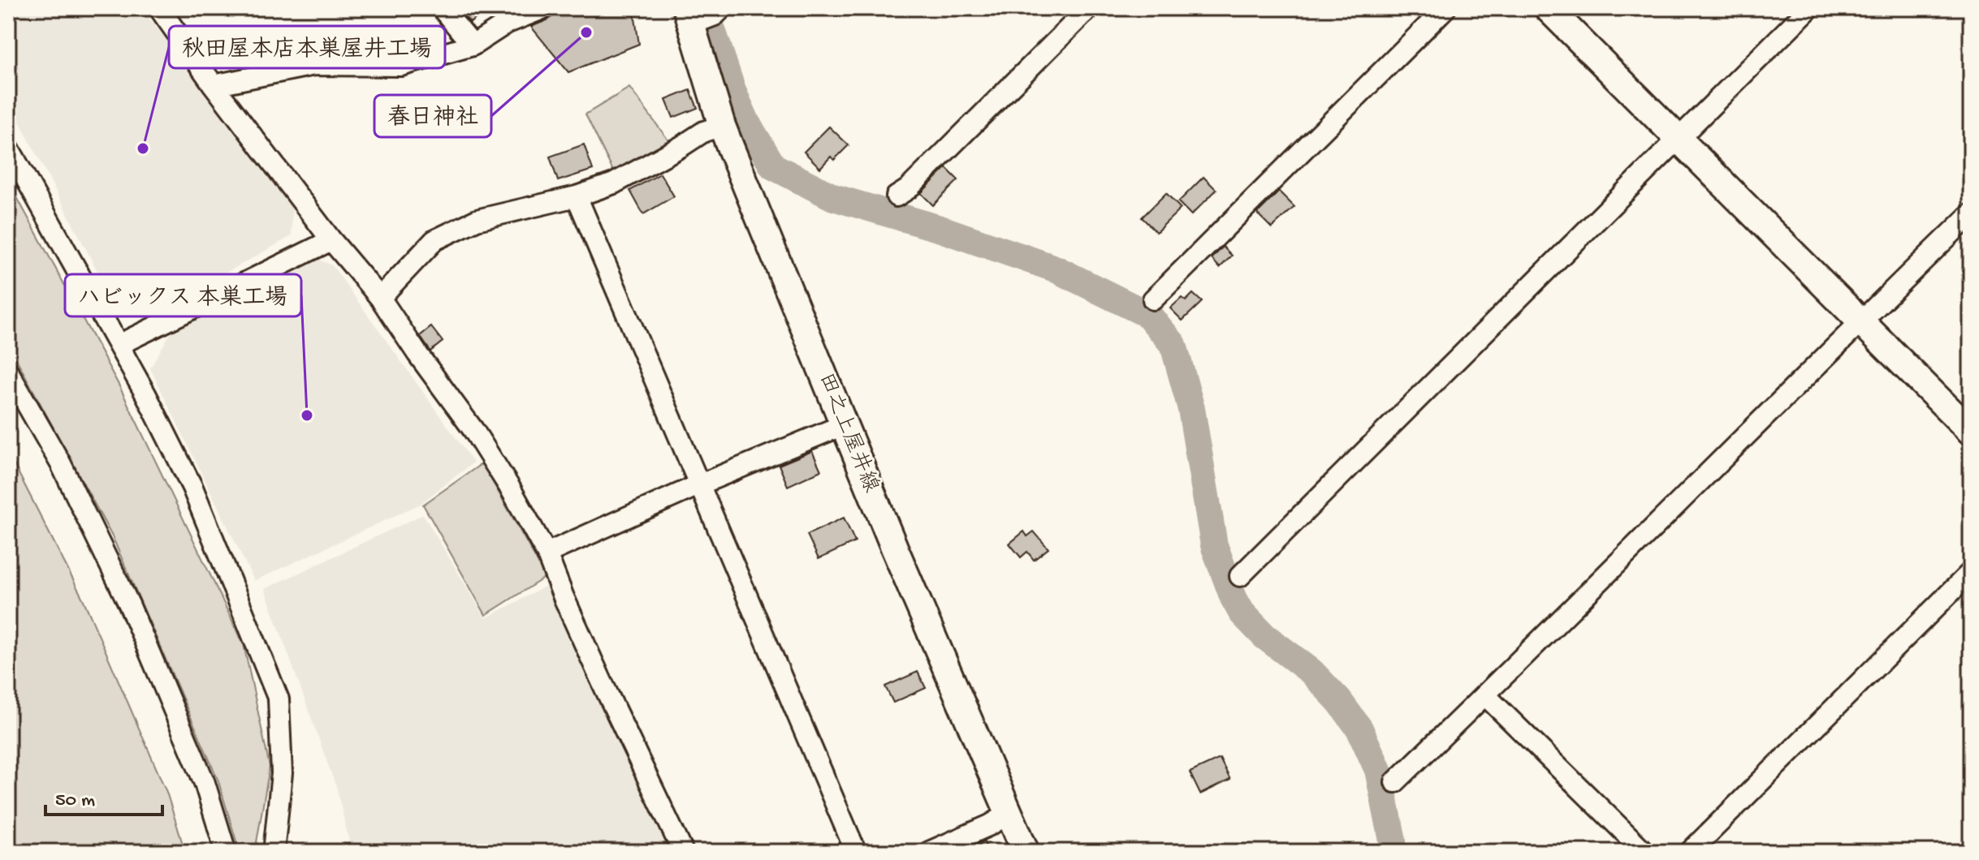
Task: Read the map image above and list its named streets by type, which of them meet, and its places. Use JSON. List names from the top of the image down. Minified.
{"streets":{"main road":["田之上屋井線"]},"places":["春日神社","秋田屋本店本巣屋井工場","ハビックス 本巣工場"],"scale_bar":"50 m"}
